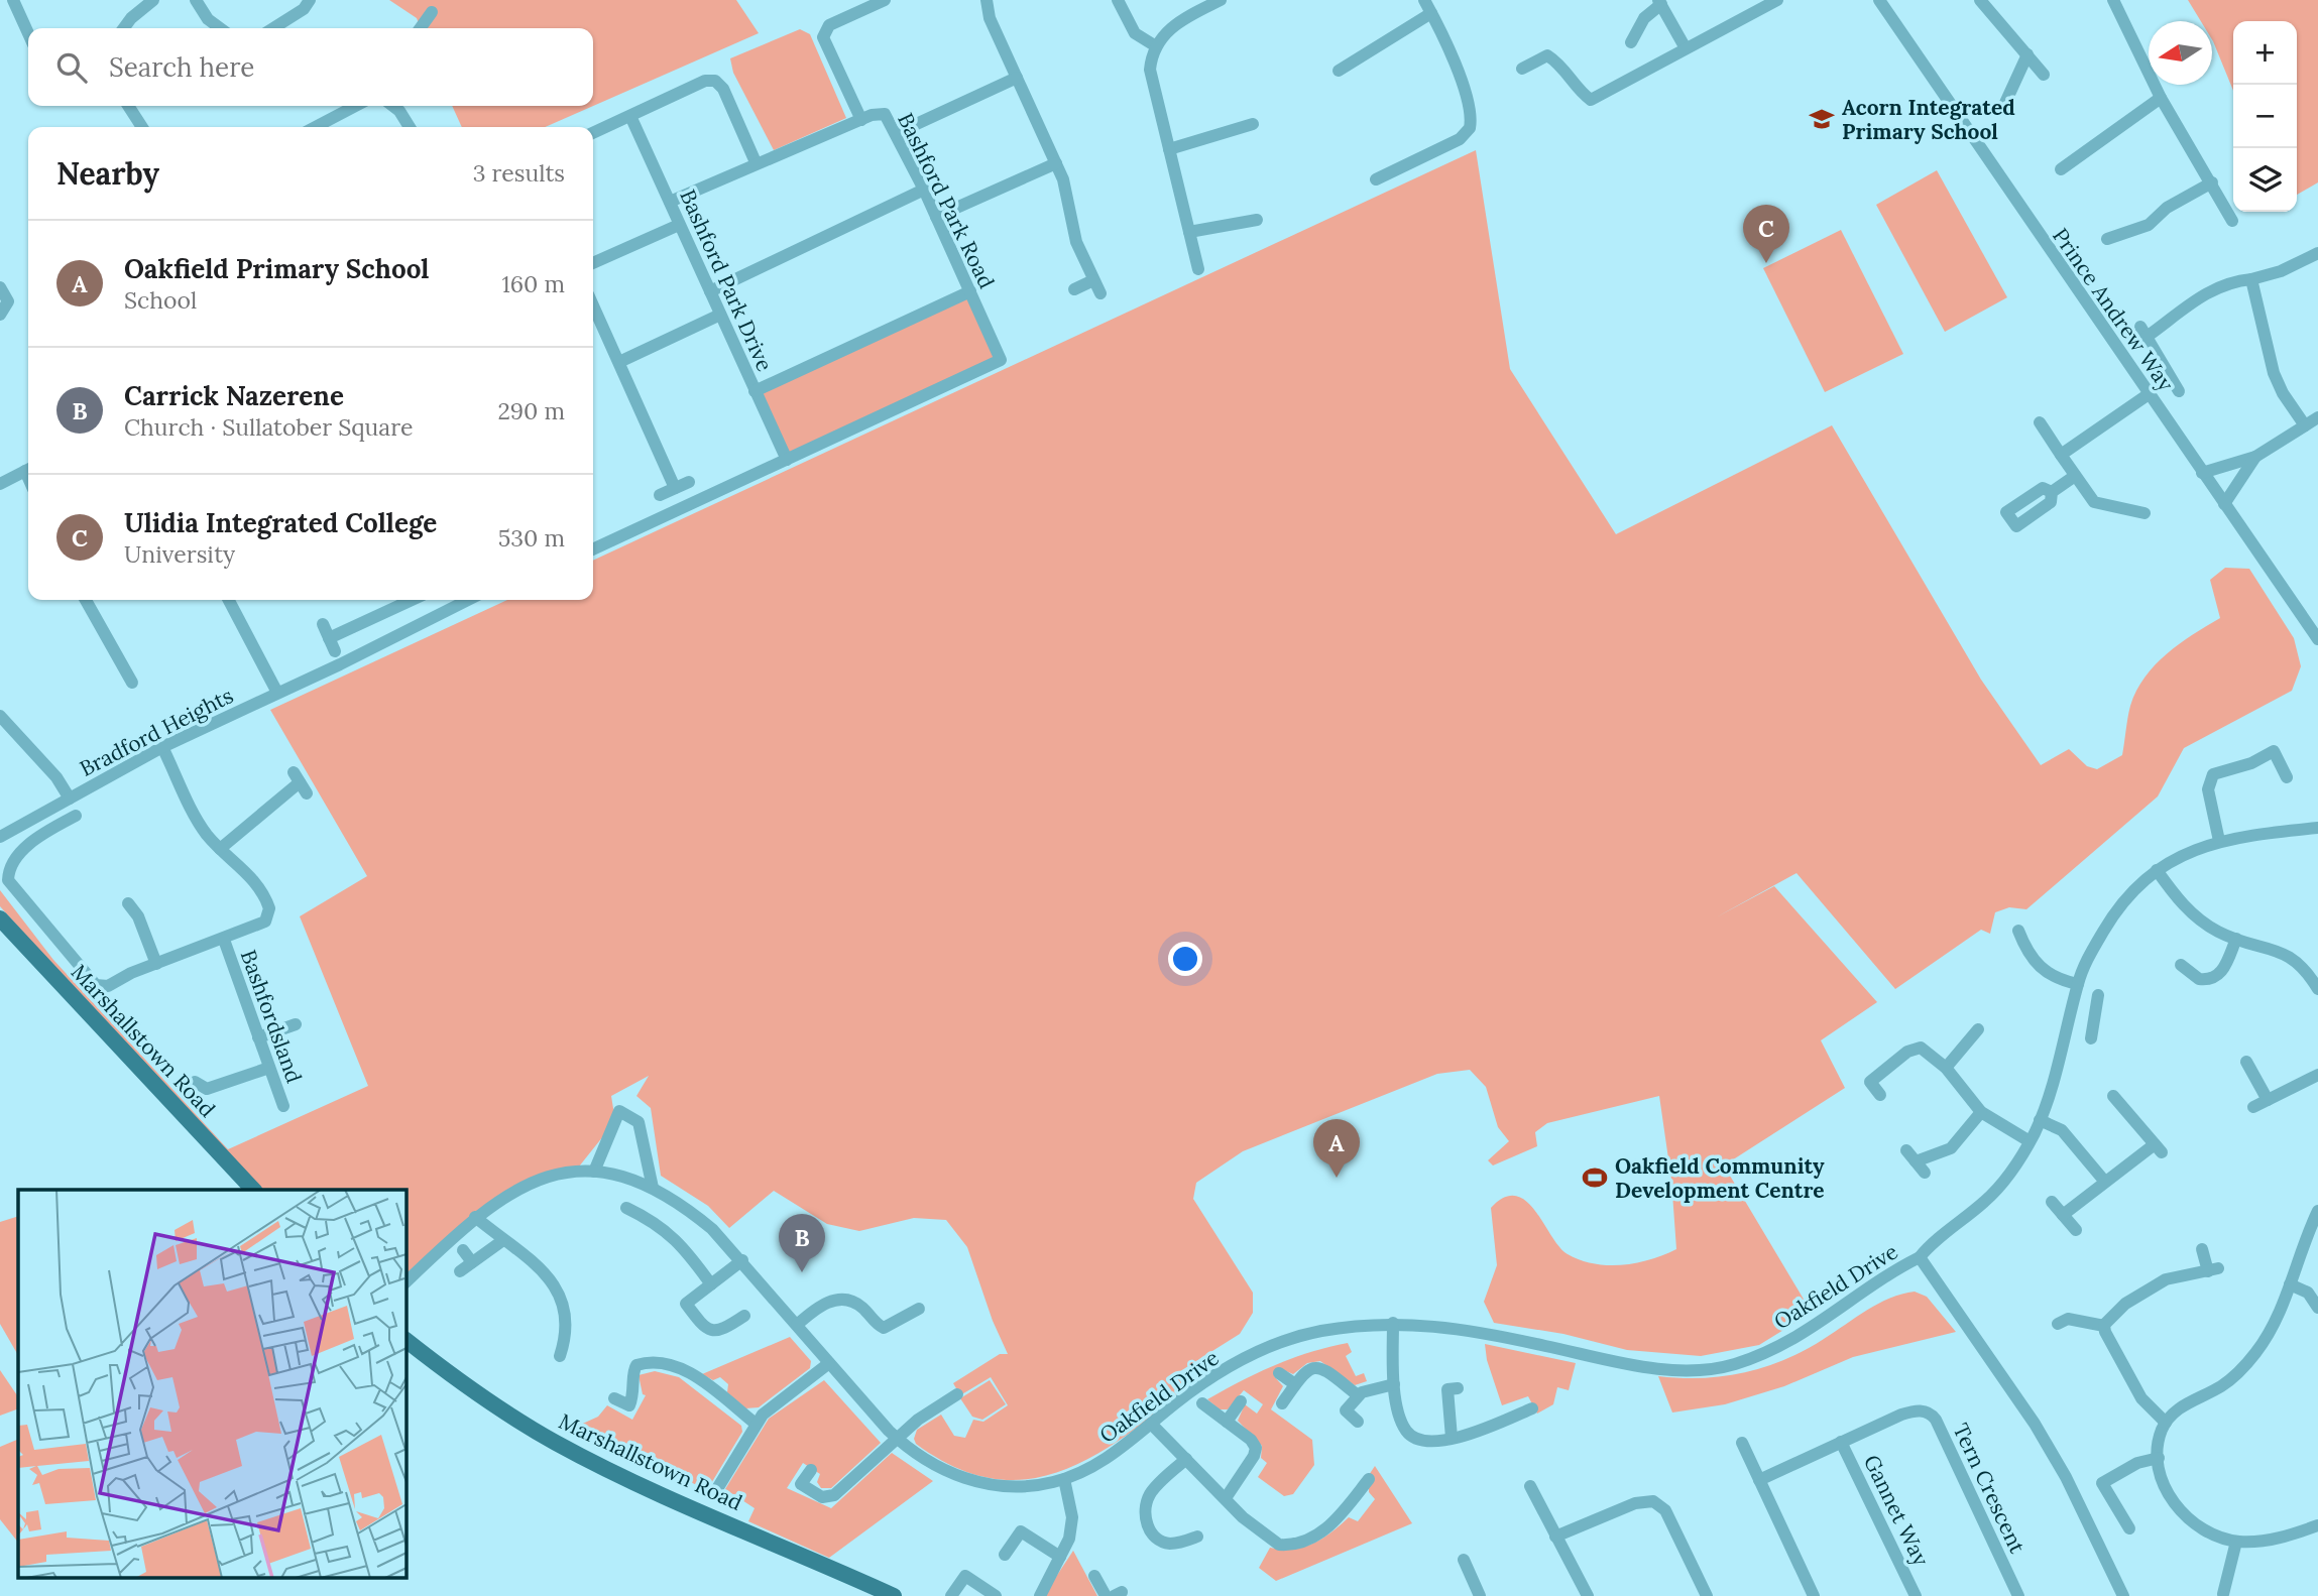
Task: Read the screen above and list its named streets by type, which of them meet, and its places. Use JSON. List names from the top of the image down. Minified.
{"streets":{"main road":["Marshallstown Road"],"street":["Bashford Park Road","Bashford Park Drive","Prince Andrew Way","Bradford Heights","Bashfordsland","Oakfield Drive","Tern Crescent","Gannet Way"]},"crossings":[["Bashford Park Road","Bashford Park Drive"],["Bradford Heights","Bashfordsland"],["Tern Crescent","Gannet Way"]],"places":{"school or university":["Acorn Integrated Primary School"],"sports":["Oakfield Community Development Centre"]},"north":"left","page":{"map_buttons":["+","−"],"search":"Search here","heading":["Nearby","3 results"],"pins":["C","A","B"],"list":[{"mark":"A","name":"Oakfield Primary School","note":"School","value":"160 m"},{"mark":"B","name":"Carrick Nazerene","note":"Church · Sullatober Square","value":"290 m"},{"mark":"C","name":"Ulidia Integrated College","note":"University","value":"530 m"}]}}
